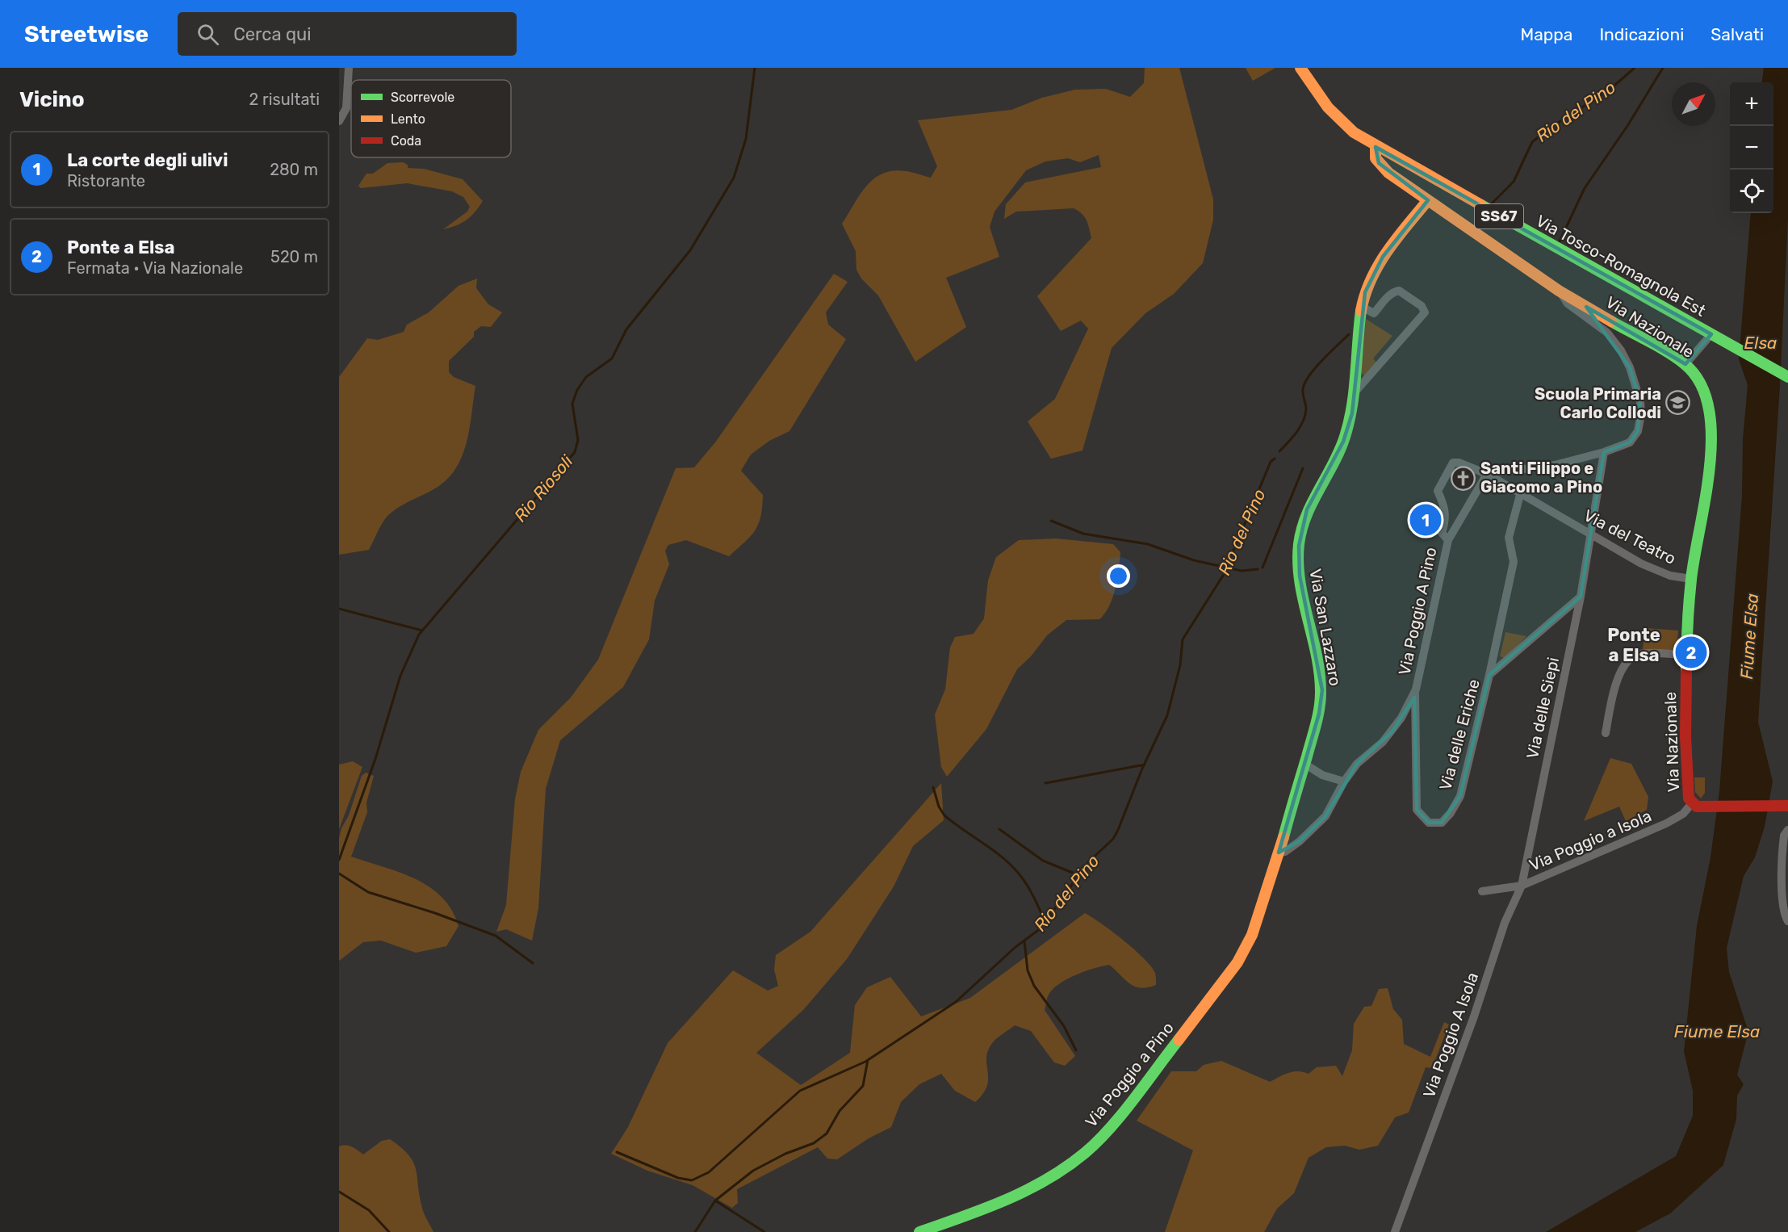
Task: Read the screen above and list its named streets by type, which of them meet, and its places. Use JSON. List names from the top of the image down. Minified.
{"streets":{"street":["SS67","Via Tosco-Romagnola Est","Via Nazionale","Via del Teatro","Via Poggio A Pino","Via San Lazzaro","Via delle Siepi","Via delle Eriche","Via Poggio a Isola","Via Poggio A Isola","Via Poggio a Pino"]},"crossings":[["SS67","Via Tosco-Romagnola Est"],["Via Tosco-Romagnola Est","Via Nazionale"],["Via Nazionale","Via del Teatro"],["Via Nazionale","Via San Lazzaro"],["Via Nazionale","Via Poggio a Isola"],["Via del Teatro","Via Poggio A Pino"],["Via del Teatro","Via delle Siepi"],["Via Poggio A Pino","Via San Lazzaro"],["Via Poggio A Pino","Via delle Eriche"],["Via Poggio A Pino","Via Poggio a Pino"],["Via San Lazzaro","Via Poggio a Pino"],["Via delle Siepi","Via delle Eriche"],["Via delle Siepi","Via Poggio a Isola"],["Via delle Siepi","Via Poggio A Isola"],["Via Poggio a Isola","Via Poggio A Isola"]],"districts":["Ponte a Elsa"],"water":["Rio del Pino","Elsa","Rio Riosoli","Fiume Elsa"],"places":{"school or university":["Scuola Primaria Carlo Collodi"],"church":["Santi Filippo e Giacomo a Pino"]},"legend":["Scorrevole","Lento","Coda"],"north":"top right","page":{"header":"Streetwise","search":"Cerca qui","nav":["Mappa","Indicazioni","Salvati"],"heading":["Vicino","2 risultati"],"map_buttons":["+","−"],"list":[{"mark":"1","name":"La corte degli ulivi","note":"Ristorante","value":"280 m"},{"mark":"2","name":"Ponte a Elsa","note":"Fermata · Via Nazionale","value":"520 m"}],"pins":["1","2"]}}
